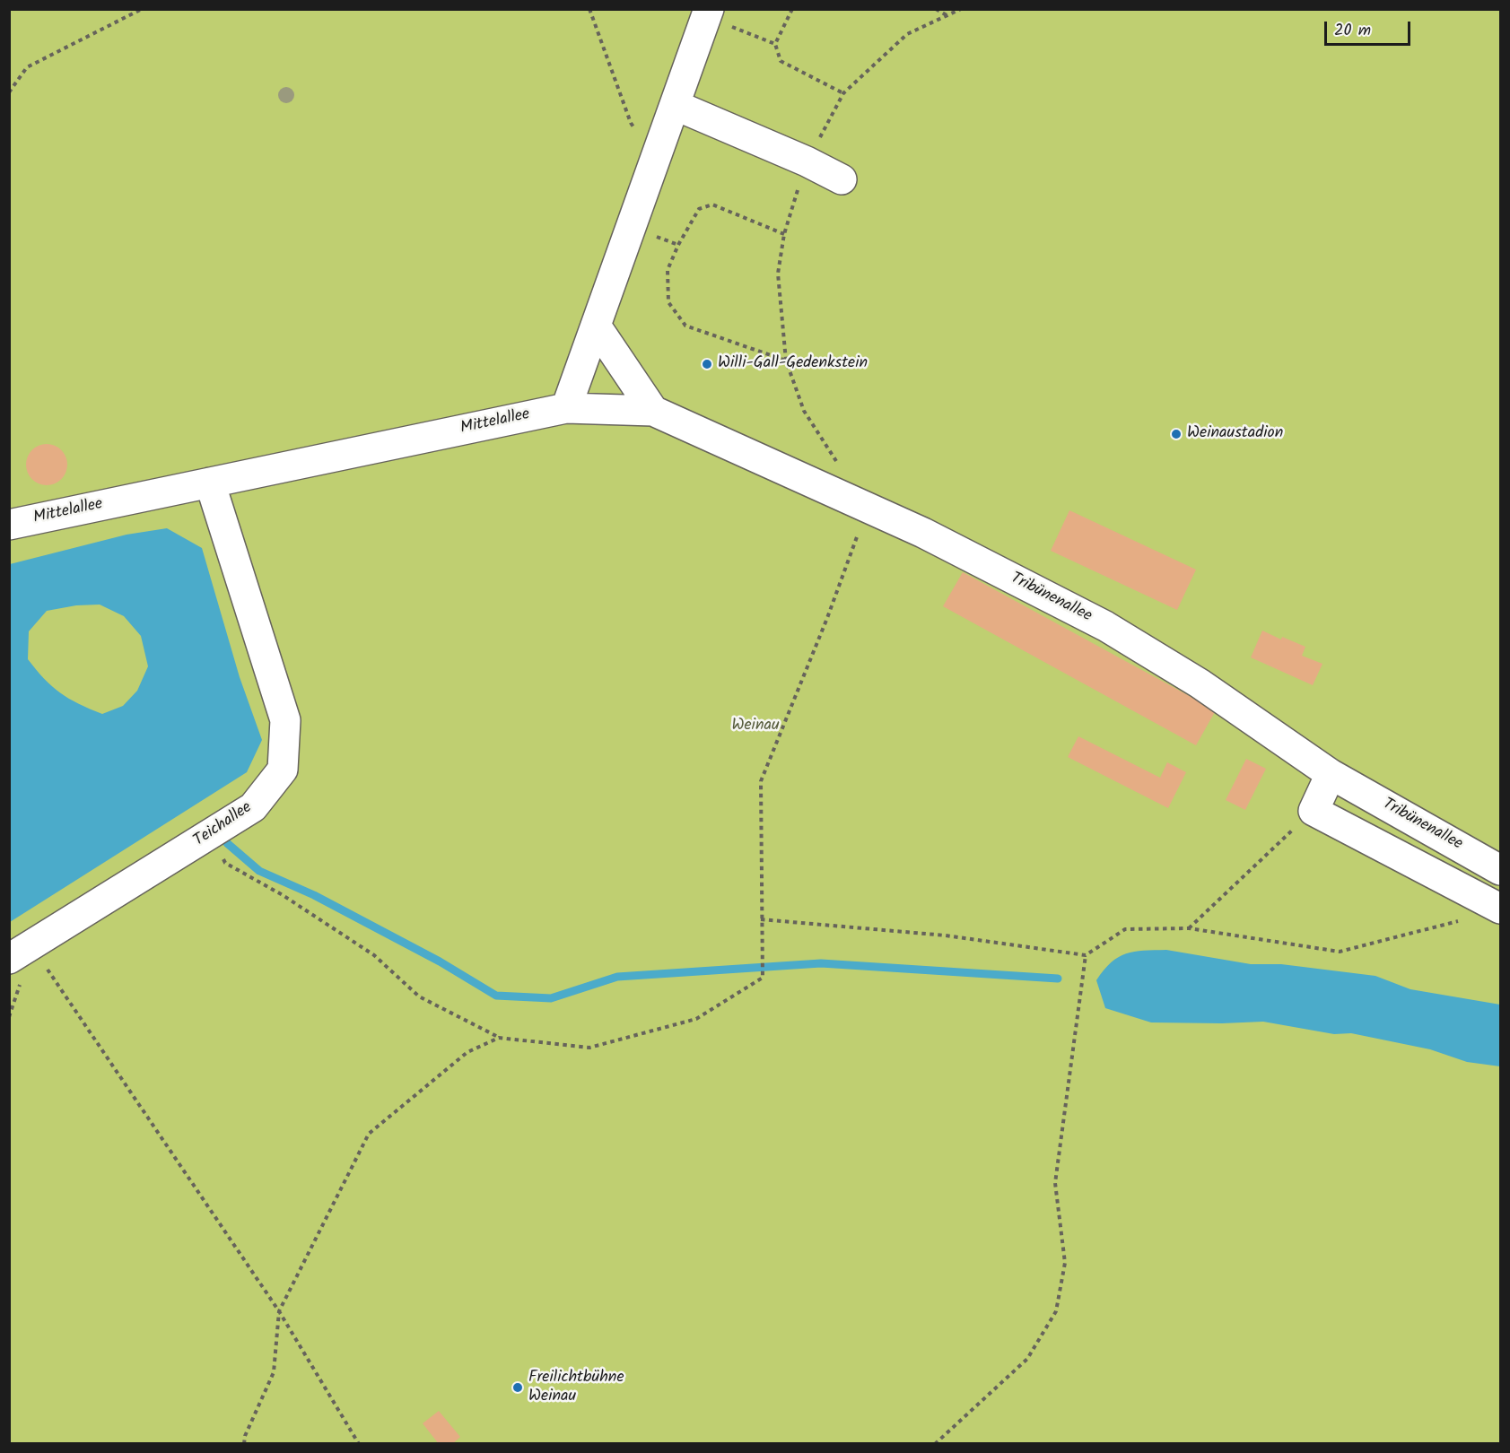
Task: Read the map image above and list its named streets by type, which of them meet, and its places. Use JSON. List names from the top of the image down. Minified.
{"streets":{"street":["Mittelallee","Tribünenallee","Teichallee"]},"crossings":[["Mittelallee","Tribünenallee"],["Mittelallee","Teichallee"]],"parks":["Weinau"],"places":["Willi-Gall-Gedenkstein","Weinaustadion","Freilichtbühne Weinau"],"scale_bar":"20 m"}
